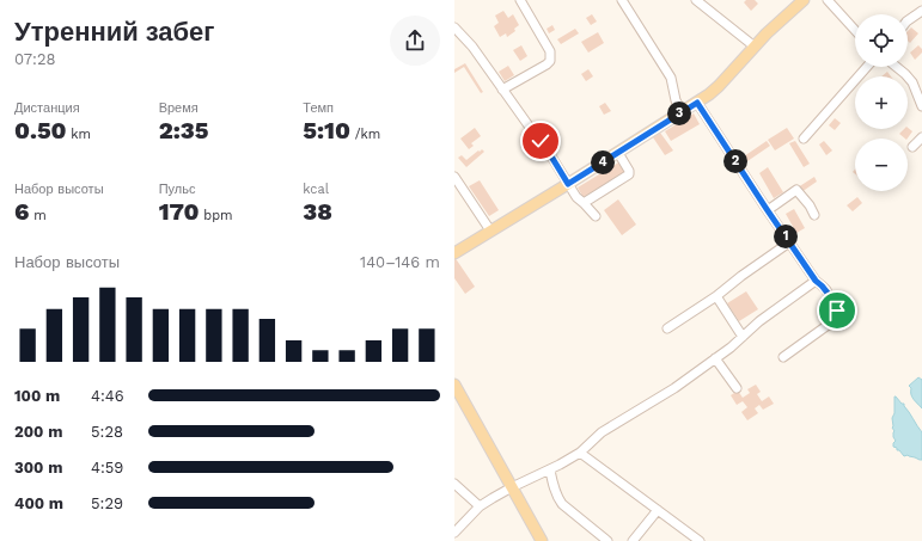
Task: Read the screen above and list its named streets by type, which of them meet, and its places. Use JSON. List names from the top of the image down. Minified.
{"page":{"heading":["Утренний забег","07:28"],"map_buttons":["+","−"],"stats":[["Дистанция","0.50 km"],["Время","2:35"],["Темп","5:10 /km"],["Набор высоты","6 m"],["Пульс","170 bpm"],["kcal","38"]],"pins":["3","2","4","1"],"chart":["Набор высоты","140–146 m"],"list":[{"name":"100 m","note":"4:46"},{"name":"200 m","note":"5:28"},{"name":"300 m","note":"4:59"},{"name":"400 m","note":"5:29"}]}}
